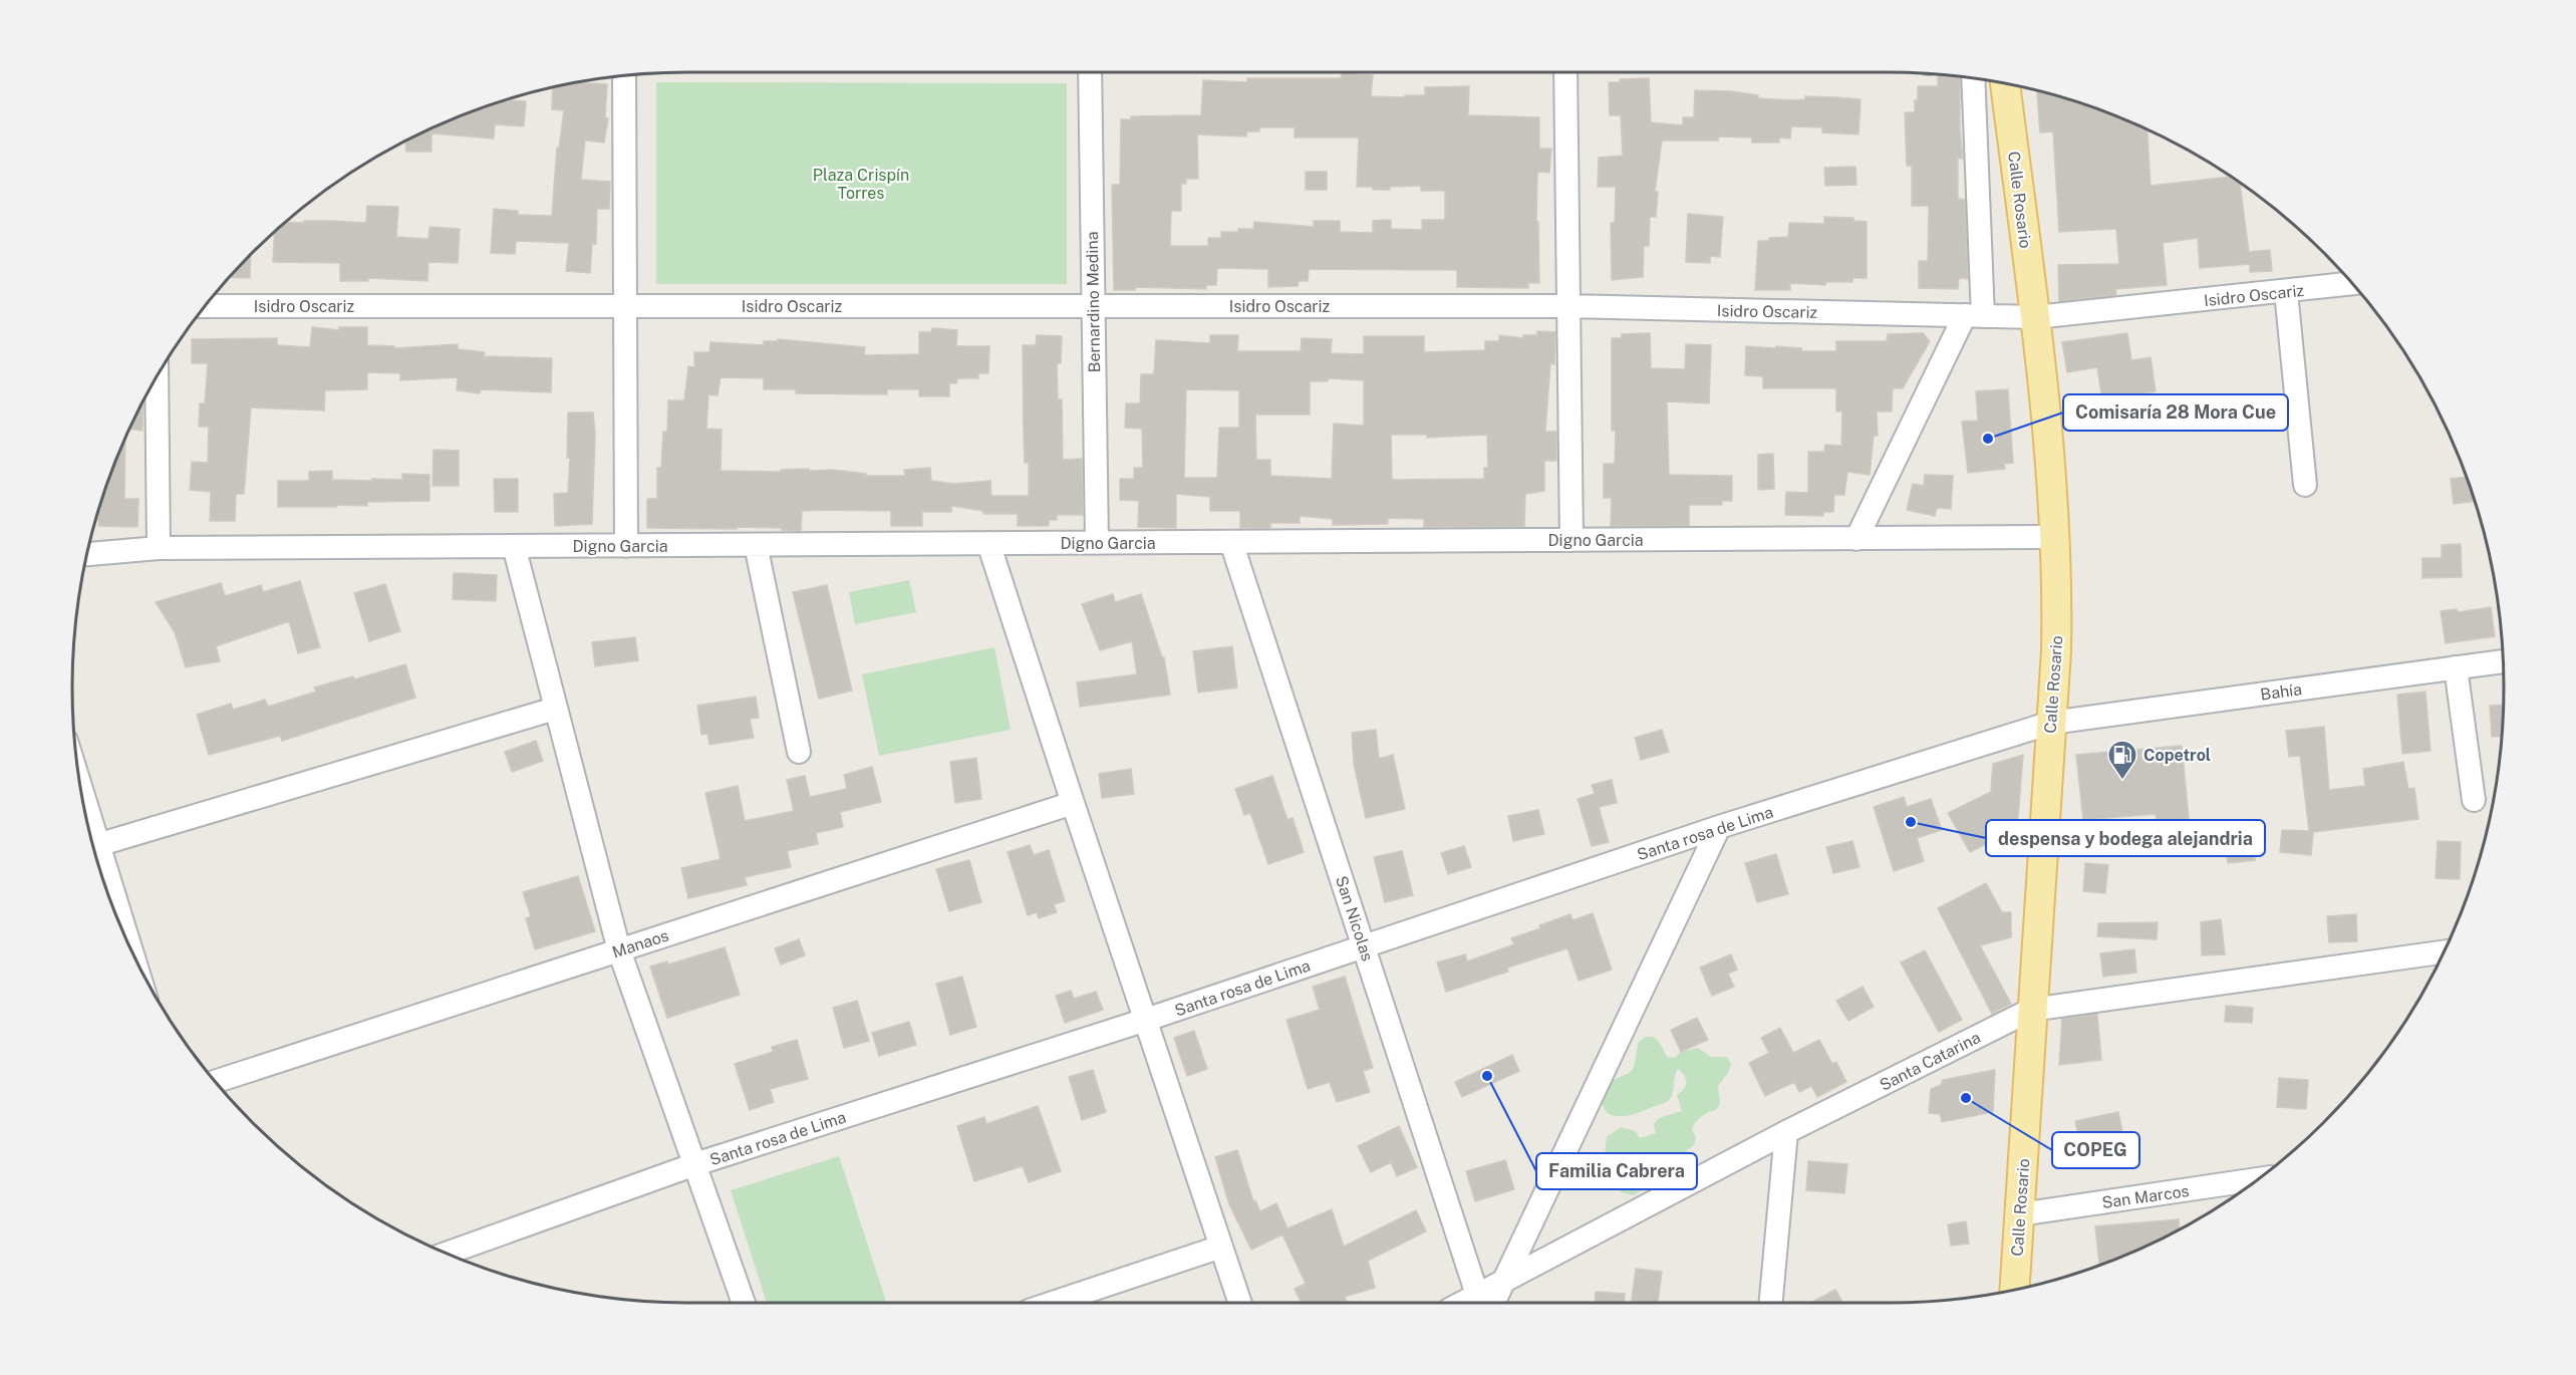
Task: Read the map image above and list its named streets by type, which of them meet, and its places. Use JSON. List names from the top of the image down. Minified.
{"streets":{"main road":["Calle Rosario"],"street":["Isidro Oscariz","Bernardino Medina","Digno Garcia","Bahía","Santa rosa de Lima","San Nicolas","Manaos","Santa Catarina","San Marcos"]},"crossings":[["Calle Rosario","Isidro Oscariz"],["Calle Rosario","Digno Garcia"],["Calle Rosario","Bahía"],["Calle Rosario","Santa rosa de Lima"],["Calle Rosario","Santa Catarina"],["Calle Rosario","San Marcos"],["Isidro Oscariz","Bernardino Medina"],["Bernardino Medina","Digno Garcia"],["Digno Garcia","San Nicolas"],["Bahía","Santa rosa de Lima"],["Santa rosa de Lima","San Nicolas"],["San Nicolas","Santa Catarina"]],"parks":["Plaza Crispín Torres"],"places":{"other":["Comisaría 28 Mora Cue","despensa y bodega alejandria","Familia Cabrera","COPEG"],"fuel station":["Copetrol"]}}
